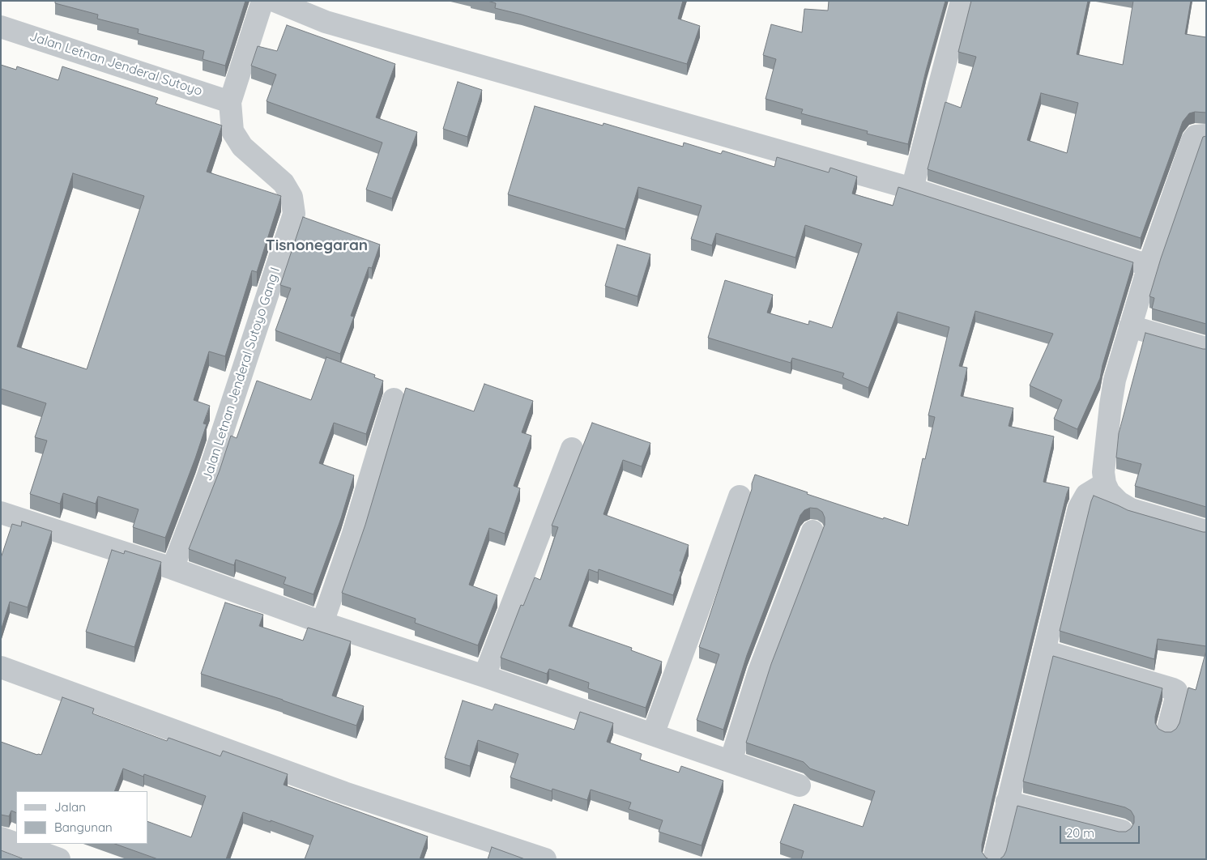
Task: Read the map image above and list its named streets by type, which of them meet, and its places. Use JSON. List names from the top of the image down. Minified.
{"streets":{"street":["Jalan Letnan Jenderal Sutoyo","Jalan Letnan Jenderal Sutoyo Gang I"]},"crossings":[["Jalan Letnan Jenderal Sutoyo","Jalan Letnan Jenderal Sutoyo Gang I"]],"districts":["Tisnonegaran"],"legend":["Jalan","Bangunan"],"scale_bar":"20 m"}
